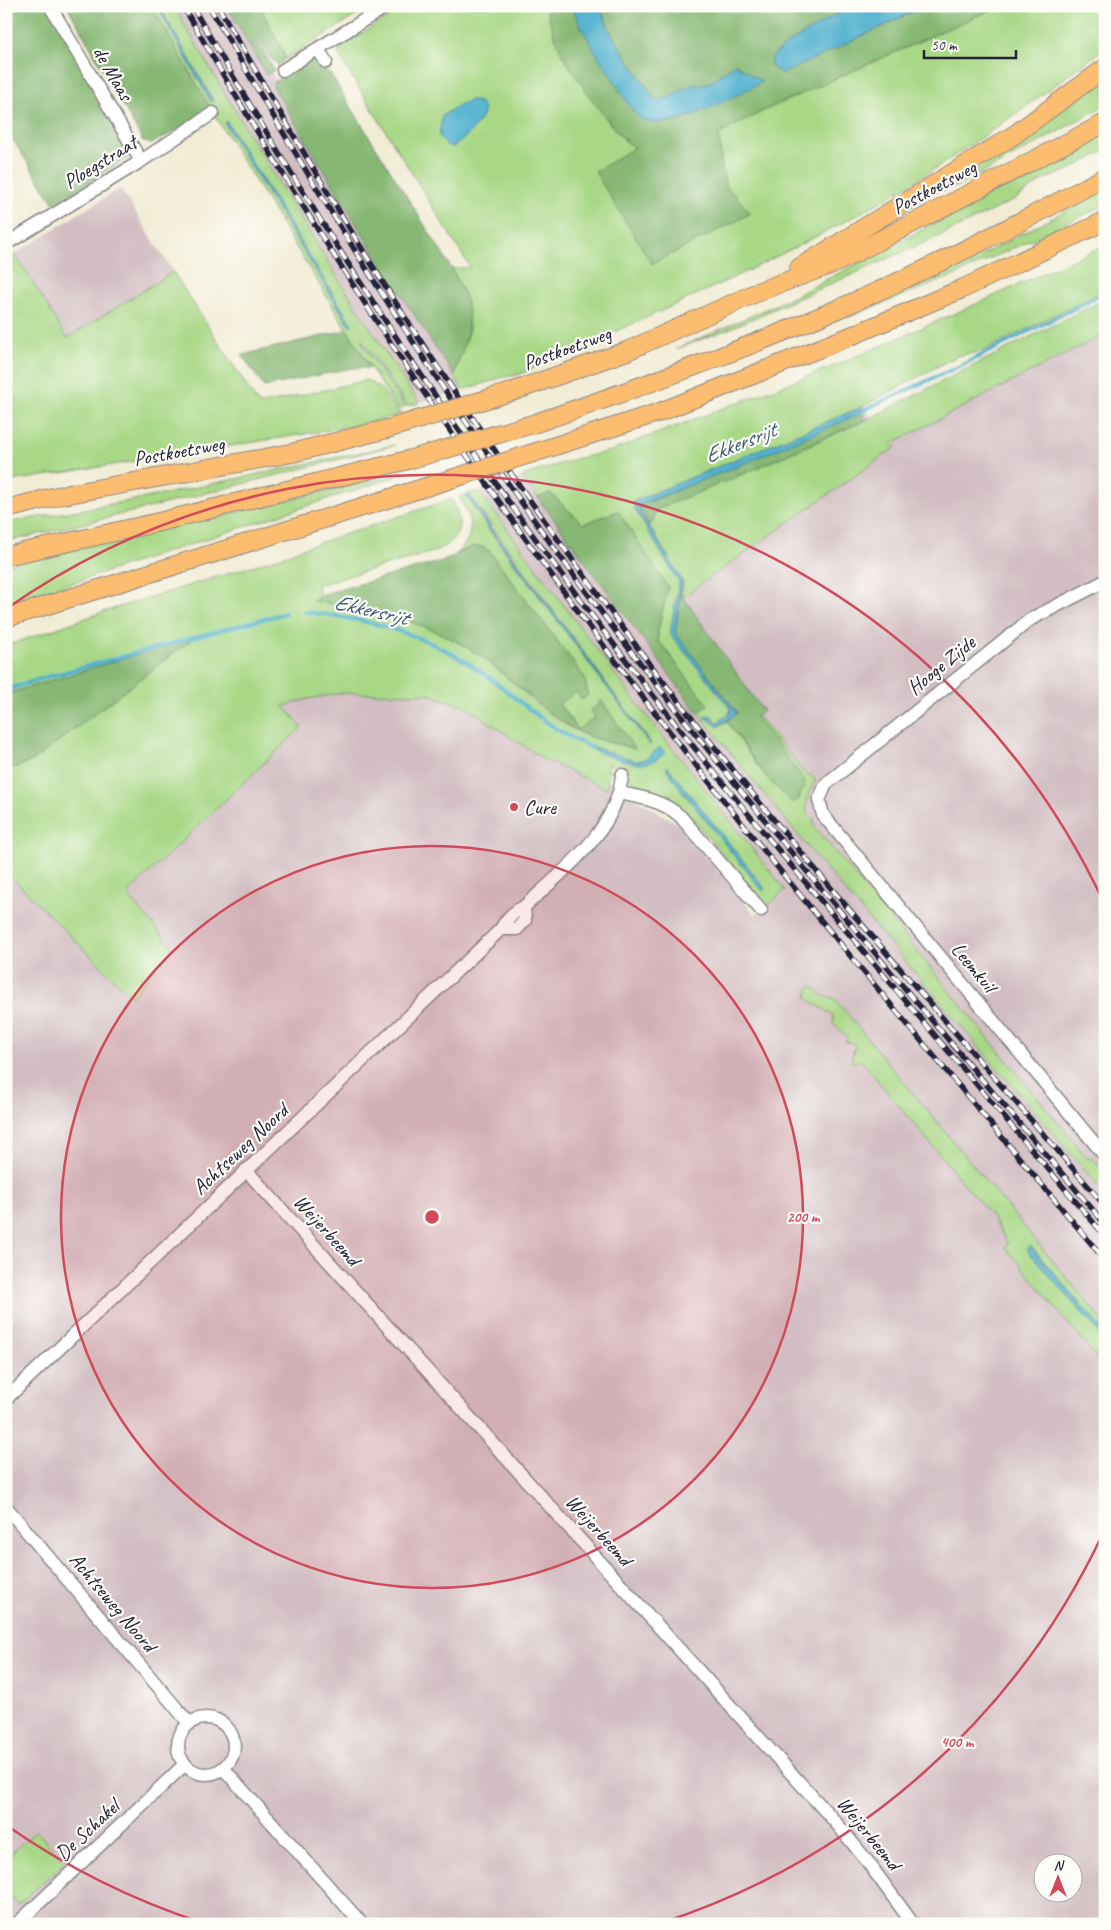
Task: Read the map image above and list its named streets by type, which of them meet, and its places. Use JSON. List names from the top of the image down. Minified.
{"streets":{"highway":["Postkoetsweg"],"street":["de Maas","Ploegstraat","Hooge Zijde","Leemkuil","Achtseweg Noord","Weijerbeemd","De Schakel"]},"crossings":[["de Maas","Ploegstraat"],["Hooge Zijde","Leemkuil"],["Achtseweg Noord","Weijerbeemd"],["Achtseweg Noord","De Schakel"]],"water":["Ekkersrijt"],"places":["Cure"],"scale_bar":"50 m","north":"top","rings":["200 m","400 m"]}
